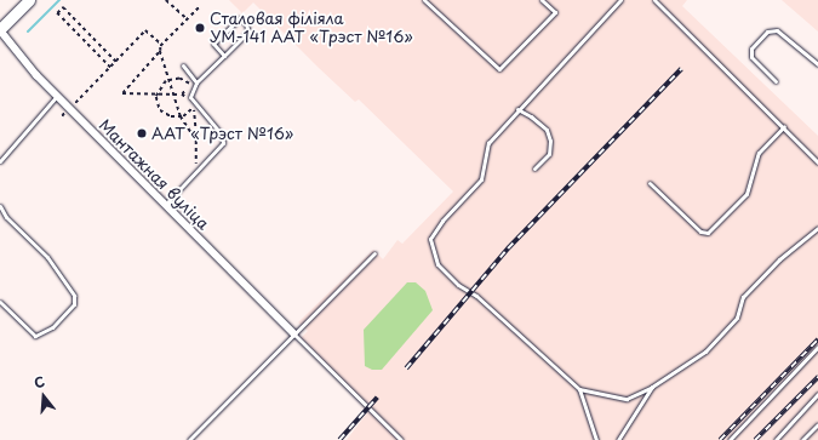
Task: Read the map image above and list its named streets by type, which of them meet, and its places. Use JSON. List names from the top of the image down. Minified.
{"streets":{"street":["Мантажная вуліца"]},"places":["Сталовая філіяла УМ-141 ААТ «Трэст №16»","ААТ «Трэст №16»"],"north":"top"}
